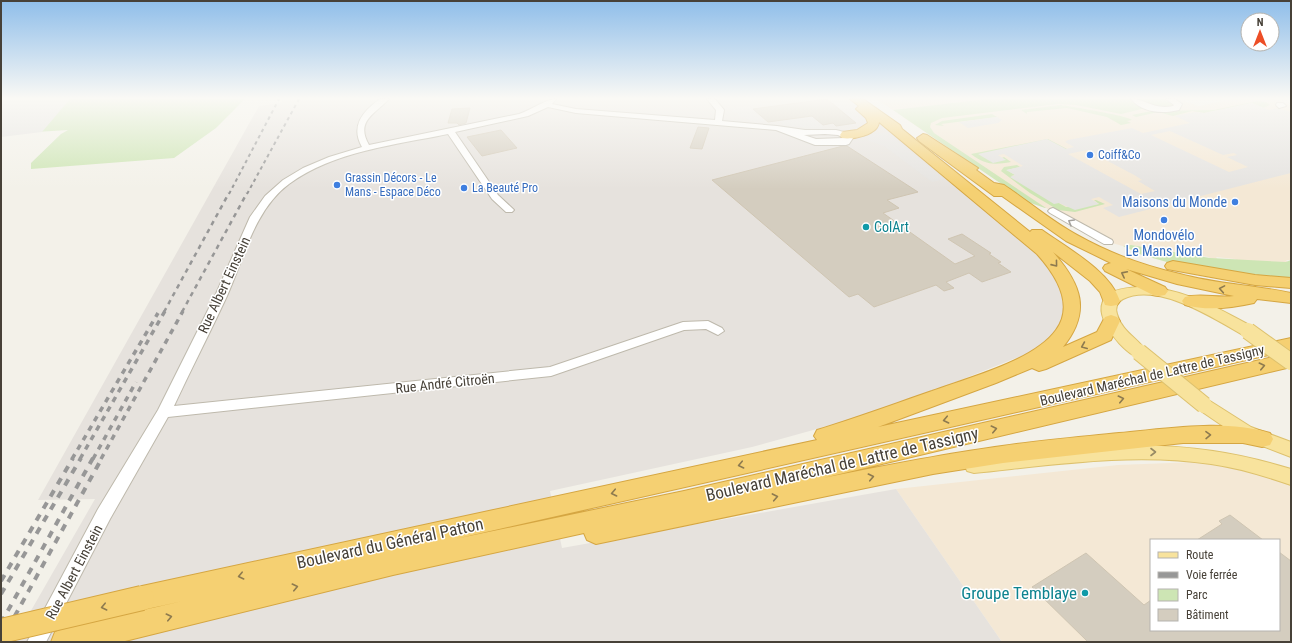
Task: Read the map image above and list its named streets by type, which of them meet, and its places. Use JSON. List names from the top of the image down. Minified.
{"streets":{"highway":["Boulevard Maréchal de Lattre de Tassigny","Boulevard du Général Patton"],"street":["Rue Albert Einstein","Rue André Citroën"]},"crossings":[["Rue Albert Einstein","Rue André Citroën"],["Boulevard Maréchal de Lattre de Tassigny","Boulevard du Général Patton"]],"places":["Coiff&Co","Grassin Décors - Le Mans - Espace Déco","La Beauté Pro","Maisons du Monde","Mondovélo Le Mans Nord","ColArt","Groupe Temblaye"],"legend":["Route","Voie ferrée","Parc","Bâtiment"],"north":"top"}
